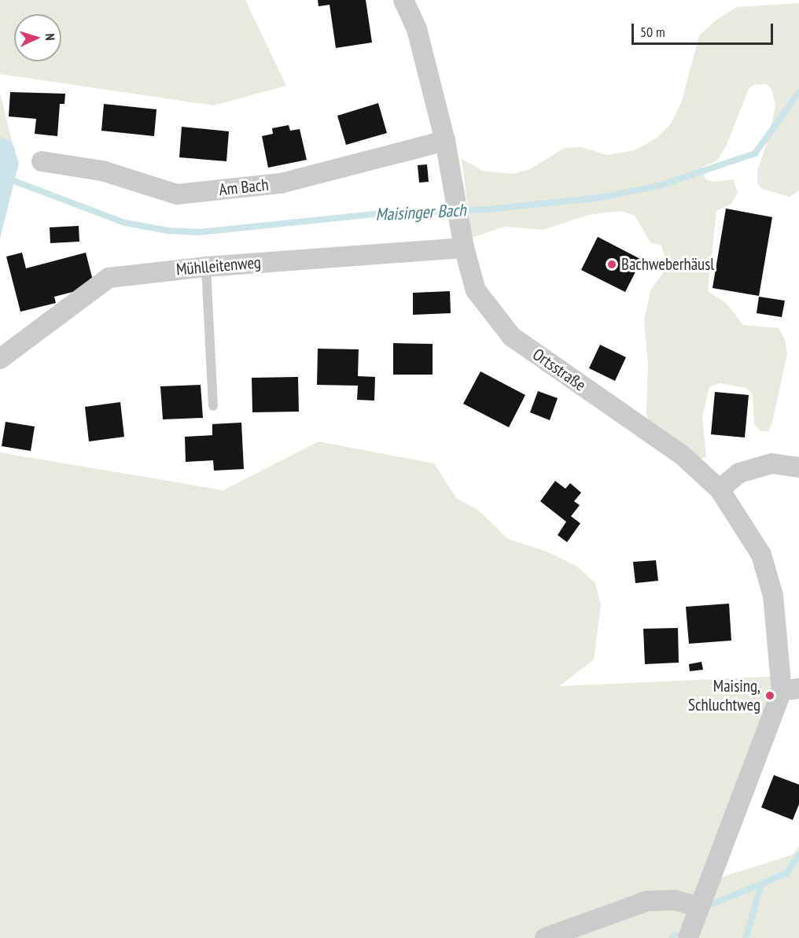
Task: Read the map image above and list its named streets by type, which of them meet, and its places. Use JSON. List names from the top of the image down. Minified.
{"streets":{"street":["Am Bach","Mühlleitenweg","Ortsstraße"]},"crossings":[["Am Bach","Ortsstraße"],["Mühlleitenweg","Ortsstraße"]],"water":["Maisinger Bach"],"places":["Bachweberhäusl","Maising, Schluchtweg"],"scale_bar":"50 m","north":"right"}
